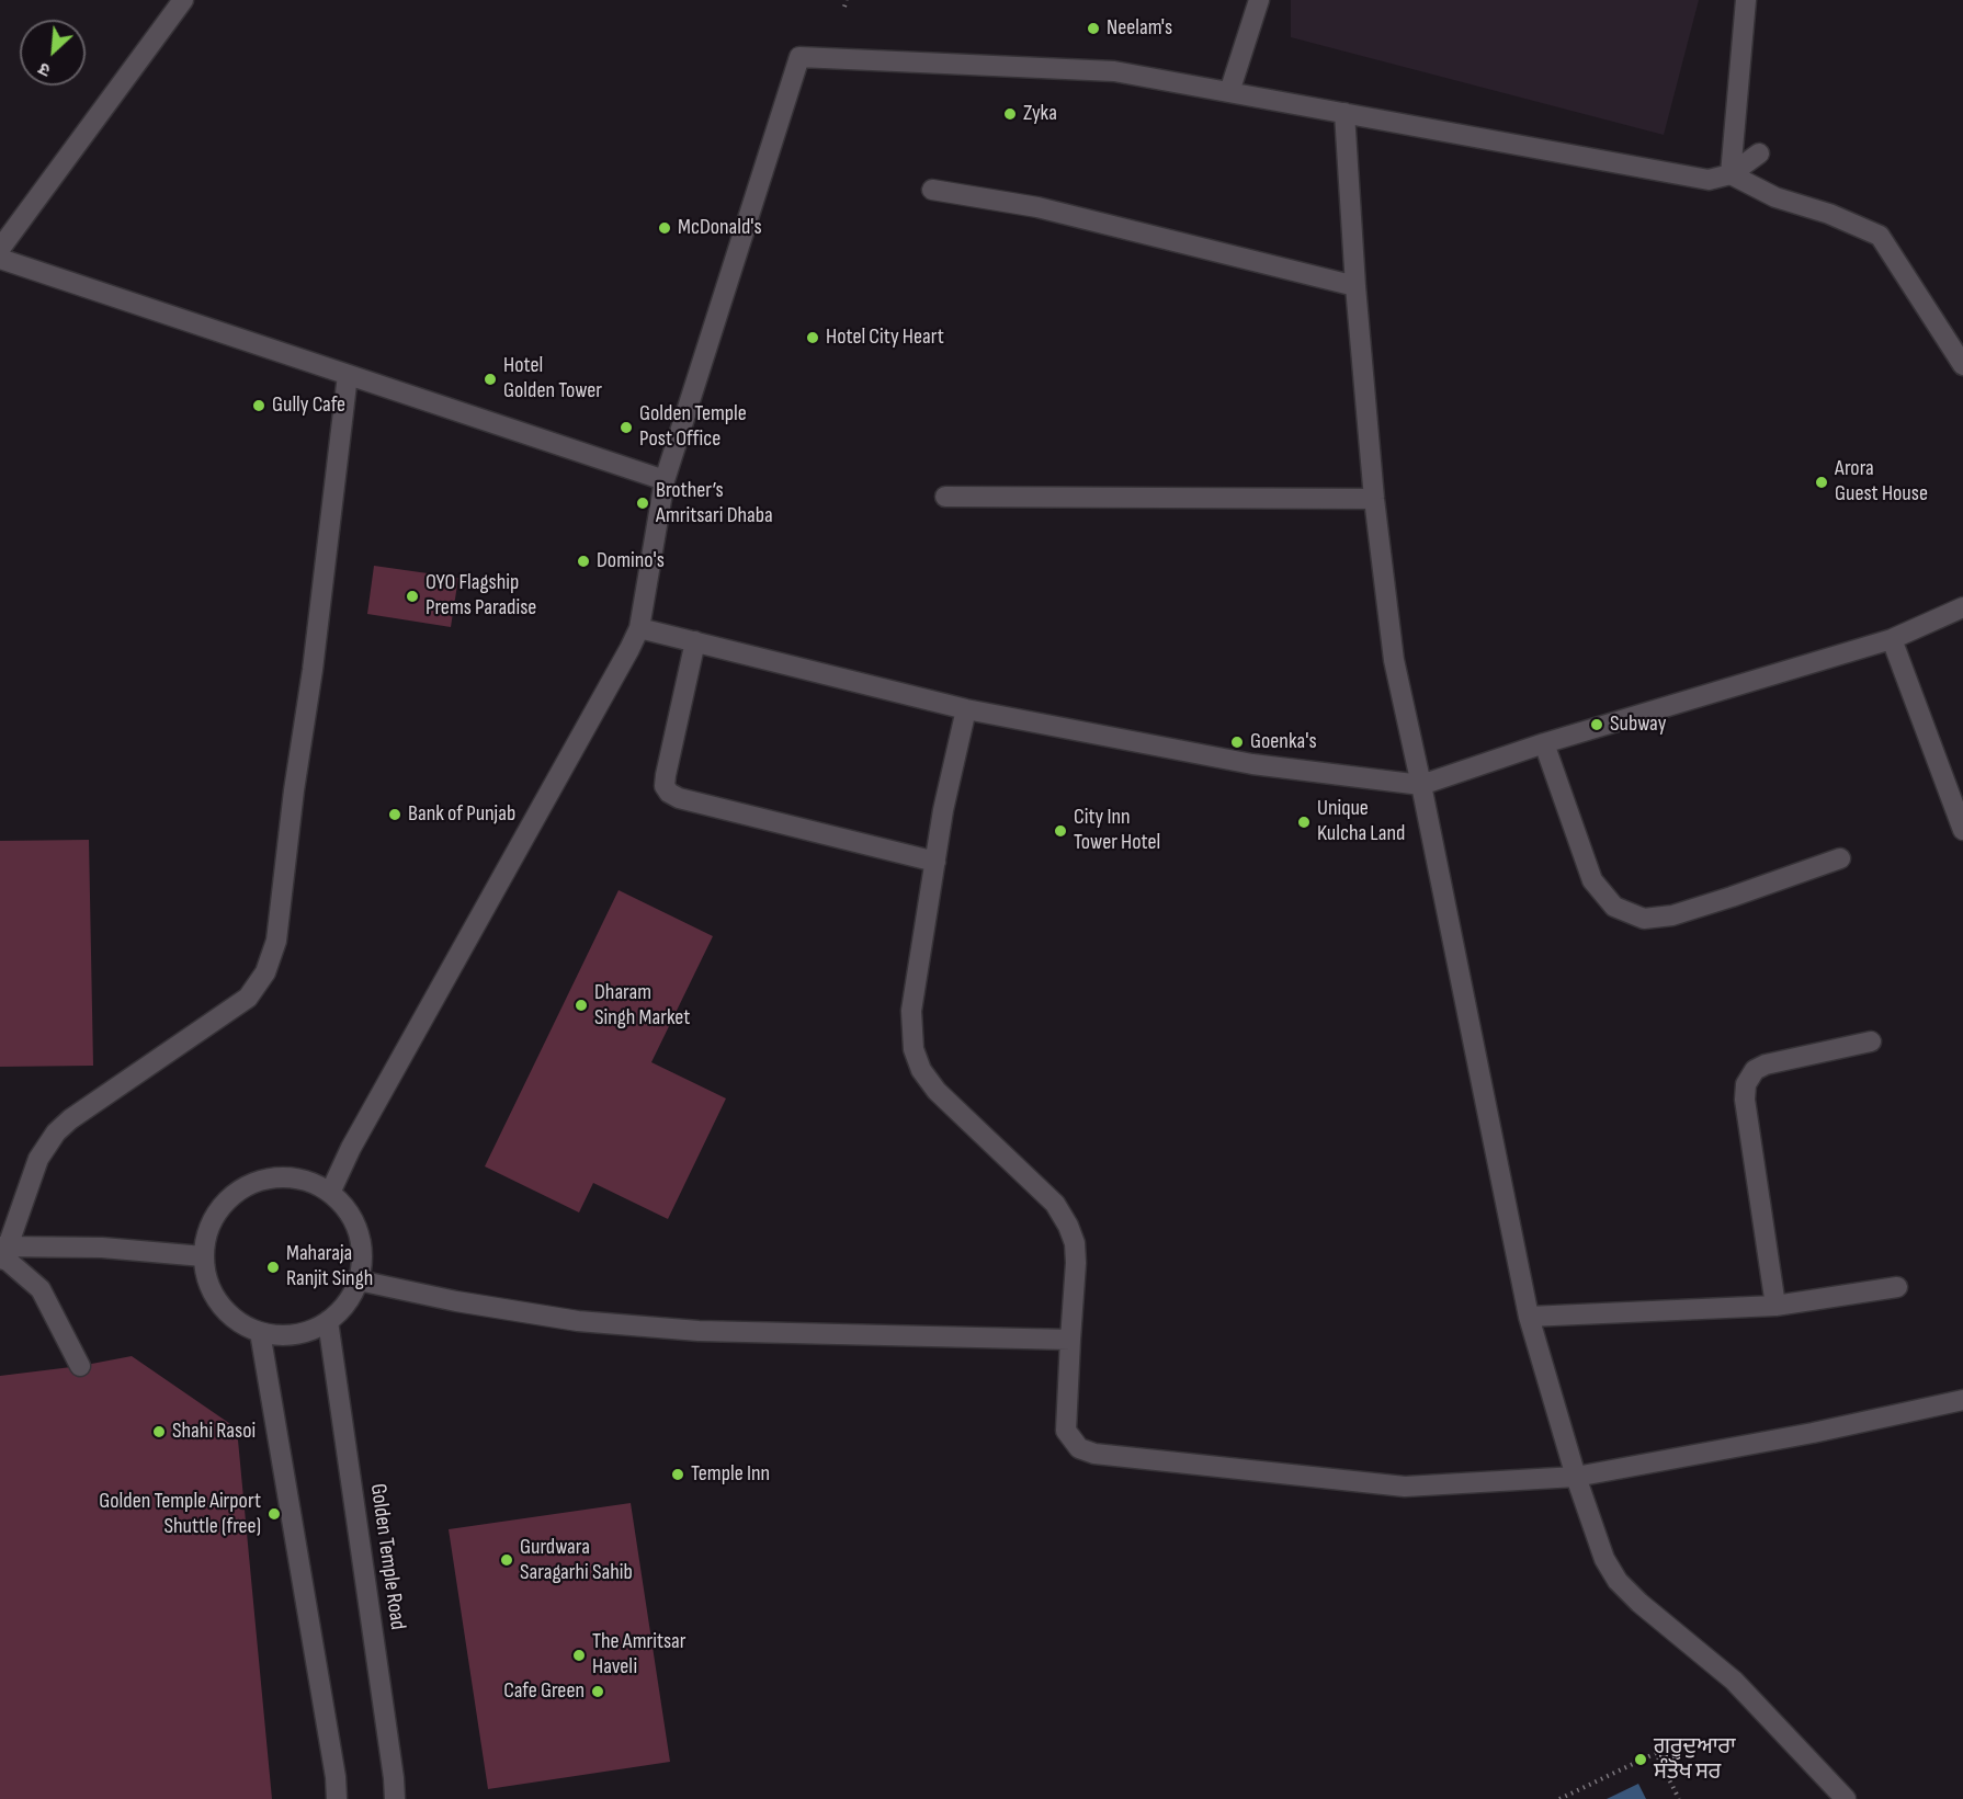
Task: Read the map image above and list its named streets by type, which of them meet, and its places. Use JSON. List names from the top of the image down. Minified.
{"streets":{"street":["Golden Temple Road"]},"places":["Neelam's","Zyka","McDonald's","Hotel City Heart","Hotel Golden Tower","Gully Cafe","Golden Temple Post Office","Arora Guest House","Brother’s Amritsari Dhaba","Domino's","OYO Flagship Prems Paradise","Subway","Goenka's","Bank of Punjab","Unique Kulcha Land","City Inn Tower Hotel","Dharam Singh Market","Maharaja Ranjit Singh","Shahi Rasoi","Temple Inn","Golden Temple Airport Shuttle (free)","Gurdwara Saragarhi Sahib","The Amritsar Haveli","Cafe Green","ਗੁਰੂਦੁਆਰਾ ਸੰਤੋਖ ਸਰ"],"north":"bottom left"}
